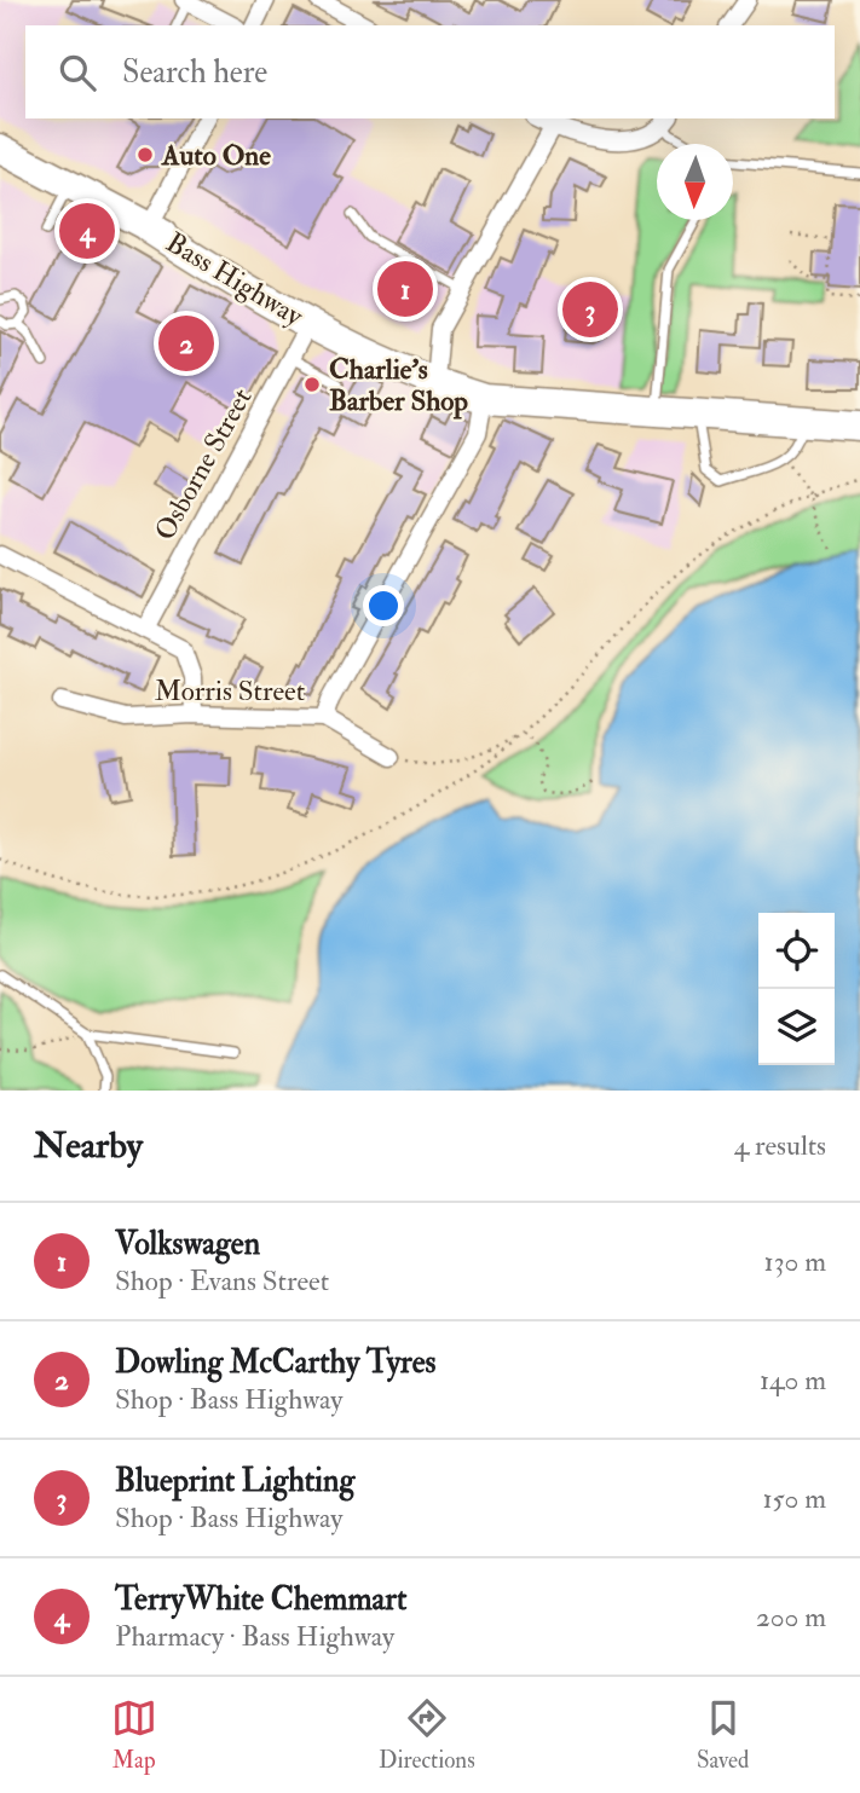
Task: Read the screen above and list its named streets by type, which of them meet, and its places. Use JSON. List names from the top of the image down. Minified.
{"streets":{"highway":["Bass Highway"],"street":["Osborne Street","Morris Street"]},"crossings":[["Bass Highway","Osborne Street"]],"places":["Auto One","Charlie's Barber Shop"],"north":"bottom","page":{"search":"Search here","pins":["4","1","3","2"],"heading":["Nearby","4 results"],"list":[{"mark":"1","name":"Volkswagen","note":"Shop · Evans Street","value":"130 m"},{"mark":"2","name":"Dowling McCarthy Tyres","note":"Shop · Bass Highway","value":"140 m"},{"mark":"3","name":"Blueprint Lighting","note":"Shop · Bass Highway","value":"150 m"},{"mark":"4","name":"TerryWhite Chemmart","note":"Pharmacy · Bass Highway","value":"200 m"}],"nav":["Map","Directions","Saved"]}}
